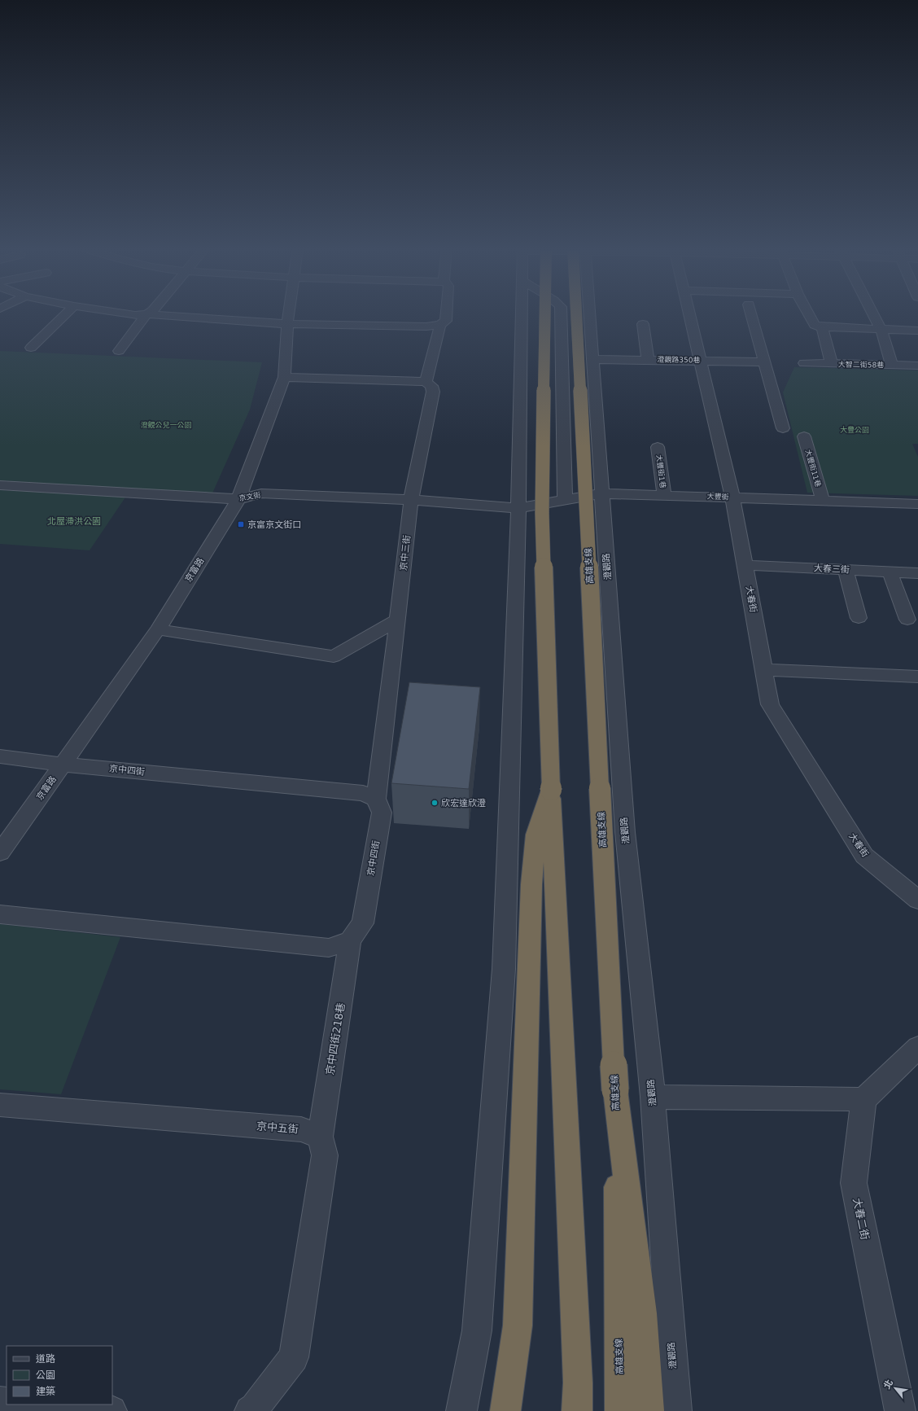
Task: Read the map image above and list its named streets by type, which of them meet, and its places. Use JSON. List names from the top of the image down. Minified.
{"streets":{"highway":["高雄支線"],"street":["澄觀路350巷","大智二街58巷","大豐街11巷","大豐街1巷","京文街","大豐街","京中三街","澄觀路","大春三街","京富路","大春街","京中四街","京中四街218巷","京中五街","大春二街"]},"crossings":[["澄觀路350巷","澄觀路"],["澄觀路350巷","大春街"],["大豐街11巷","大豐街"],["大豐街1巷","大豐街"],["京文街","大豐街"],["京文街","京中三街"],["京文街","京富路"],["大豐街","澄觀路"],["大豐街","大春街"],["京中三街","京中四街"],["大春三街","大春街"],["京富路","京中四街"],["京中四街","京中四街218巷"],["京中四街218巷","京中五街"]],"parks":["澄觀公兒一公園","大豐公園","北屋滯洪公園"],"places":{"transit":["京富京文街口"],"other":["欣宏達欣澄"]},"legend":["道路","公園","建築"],"north":"top left"}
